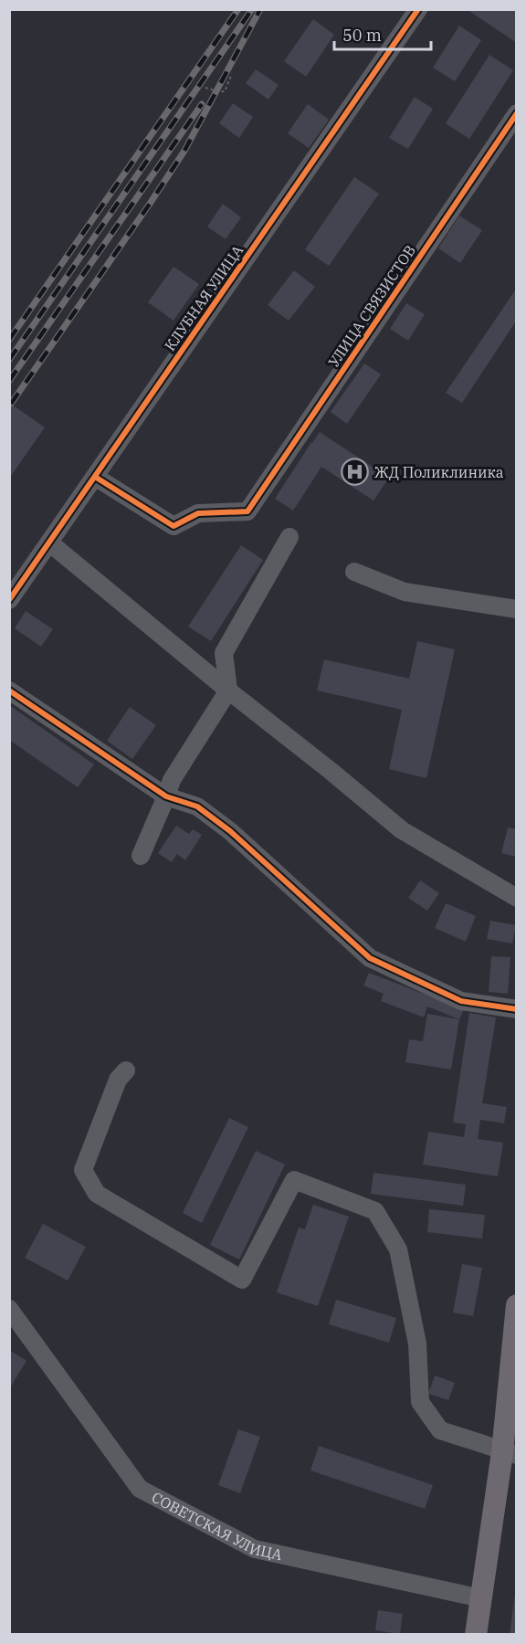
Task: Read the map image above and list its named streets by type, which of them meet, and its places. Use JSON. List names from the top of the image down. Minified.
{"streets":{"street":["КЛУБНАЯ УЛИЦА","УЛИЦА СВЯЗИСТОВ","СОВЕТСКАЯ УЛИЦА"]},"crossings":[["КЛУБНАЯ УЛИЦА","УЛИЦА СВЯЗИСТОВ"]],"places":{"hospital":["ЖД Поликлиника"]},"scale_bar":"50 m"}
